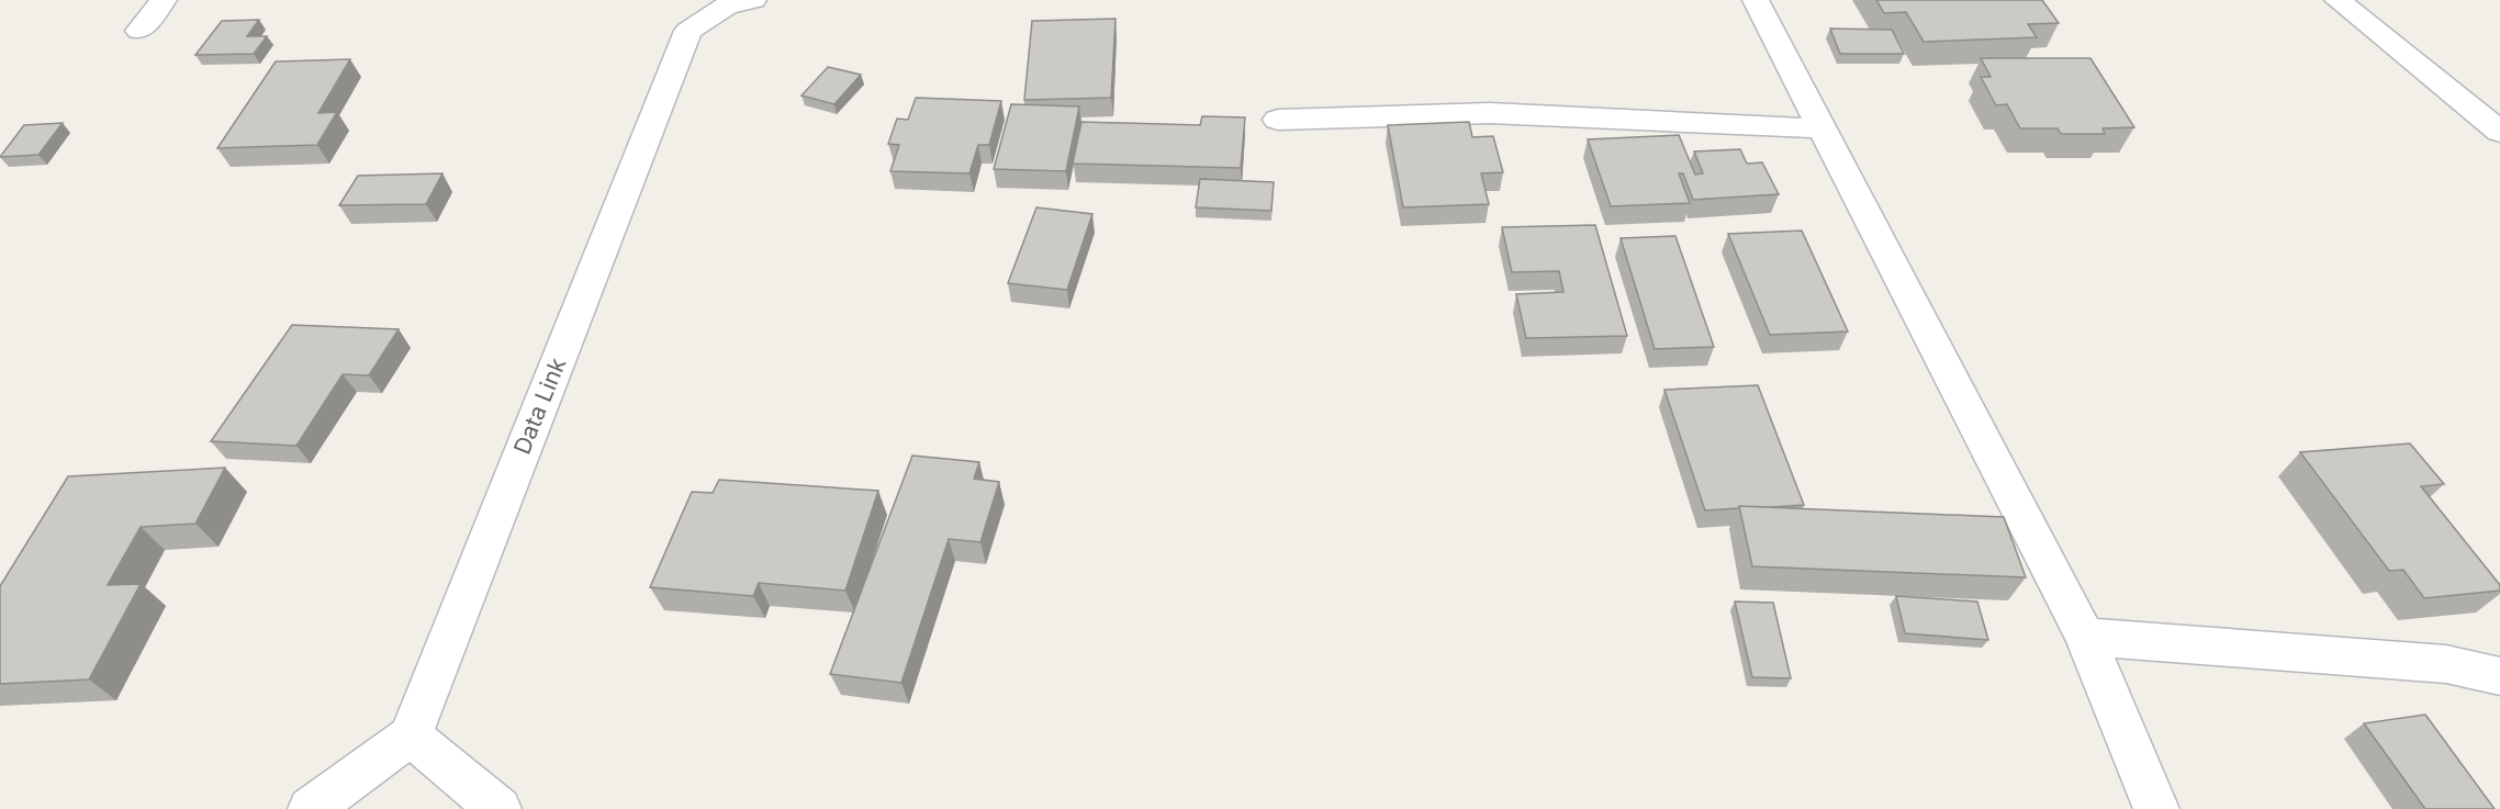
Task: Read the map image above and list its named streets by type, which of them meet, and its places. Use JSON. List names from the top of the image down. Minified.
{"streets":{"street":["Data Link"]}}
